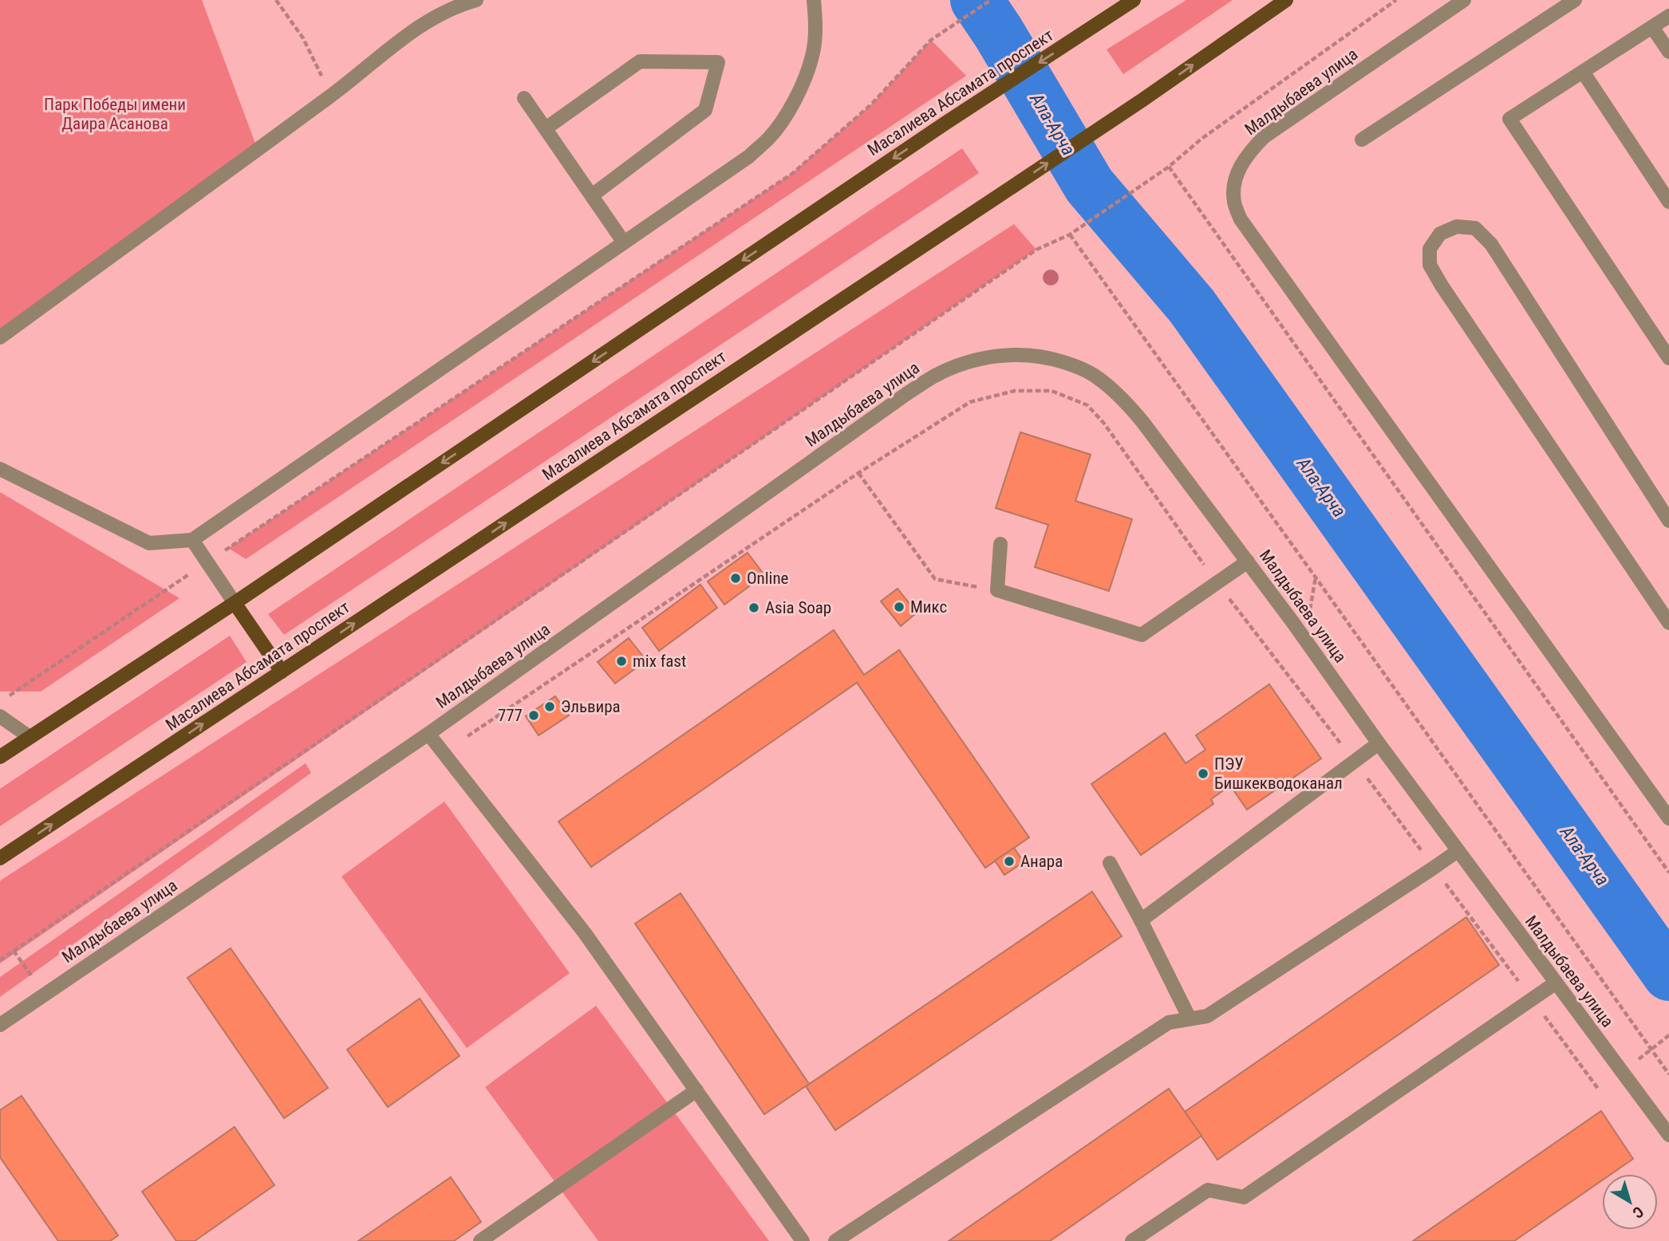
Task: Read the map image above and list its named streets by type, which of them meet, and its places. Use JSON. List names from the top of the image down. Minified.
{"streets":{"main road":["Масалиева Абсамата проспект"],"street":["Малдыбаева улица"]},"water":["Ала-Арча"],"parks":["Парк Победы имени Даира Асанова"],"places":["Online","Микс","Asia Soap","mix fast","Эльвира","777","ПЭУ Бишкекводоканал","Анара"],"north":"bottom right"}
